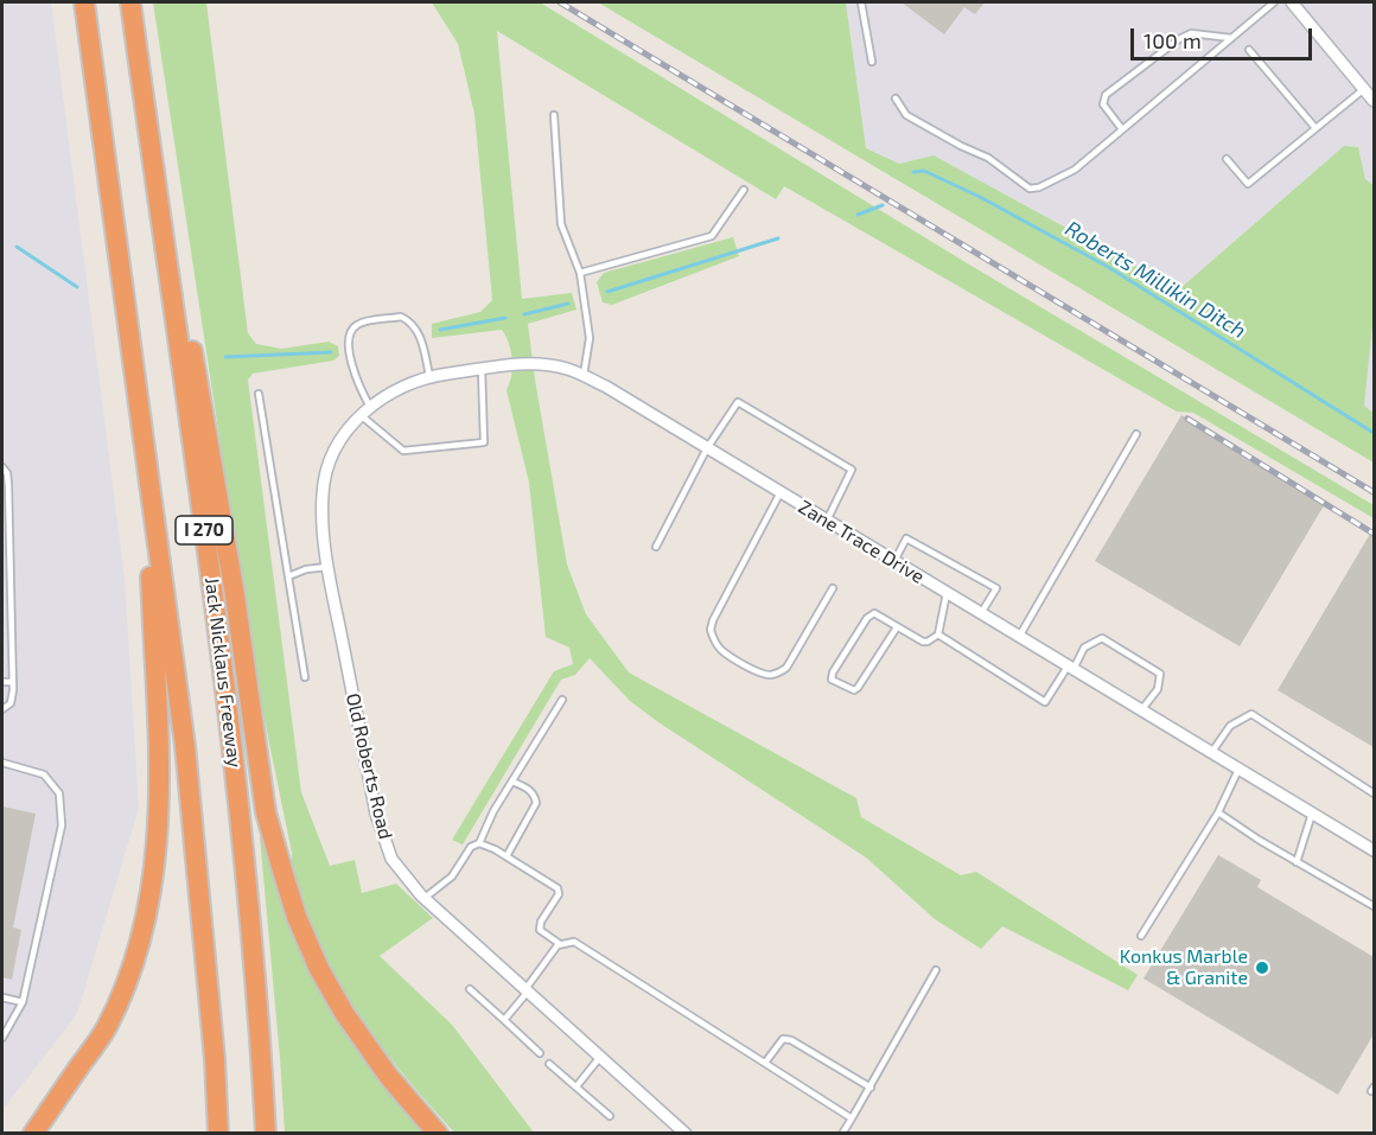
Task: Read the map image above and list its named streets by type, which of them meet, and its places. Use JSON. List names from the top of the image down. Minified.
{"streets":{"highway":["I 270","Jack Nicklaus Freeway"],"street":["Zane Trace Drive","Old Roberts Road"]},"crossings":[["Zane Trace Drive","Old Roberts Road"]],"water":["Roberts Millikin Ditch"],"places":["Konkus Marble & Granite"],"scale_bar":"100 m"}
